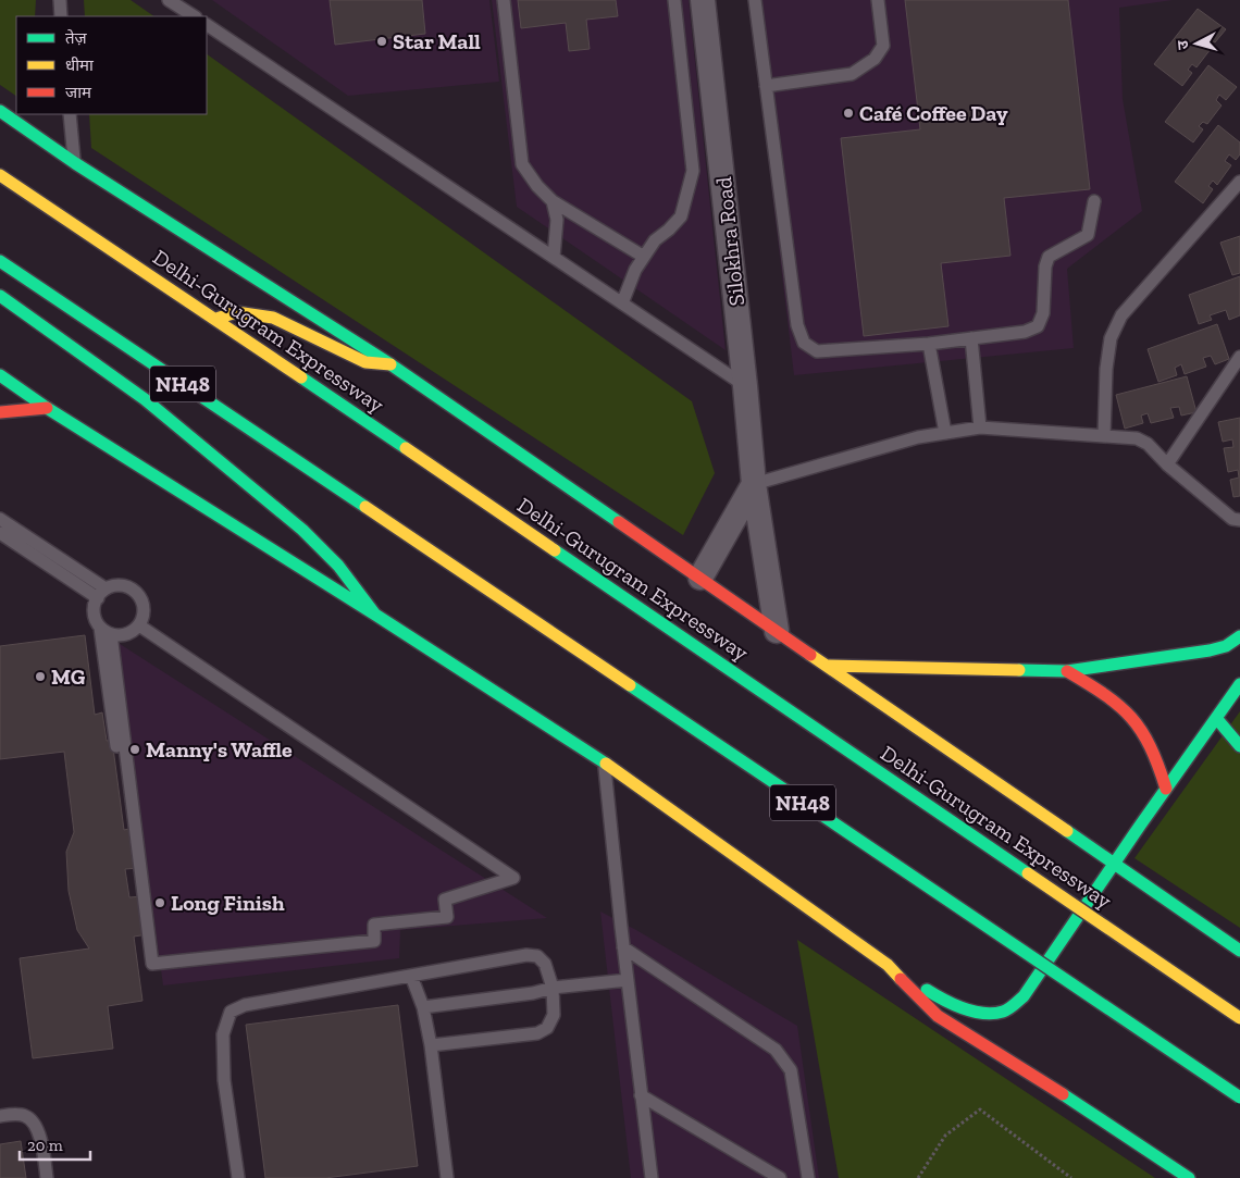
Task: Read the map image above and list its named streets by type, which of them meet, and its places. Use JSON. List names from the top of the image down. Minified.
{"streets":{"main road":["Delhi-Gurugram Expressway","NH48"],"street":["Silokhra Road"]},"places":["Star Mall","Café Coffee Day","MG","Manny's Waffle","Long Finish"],"legend":["तेज़","धीमा","जाम"],"scale_bar":"20 m","north":"left"}
